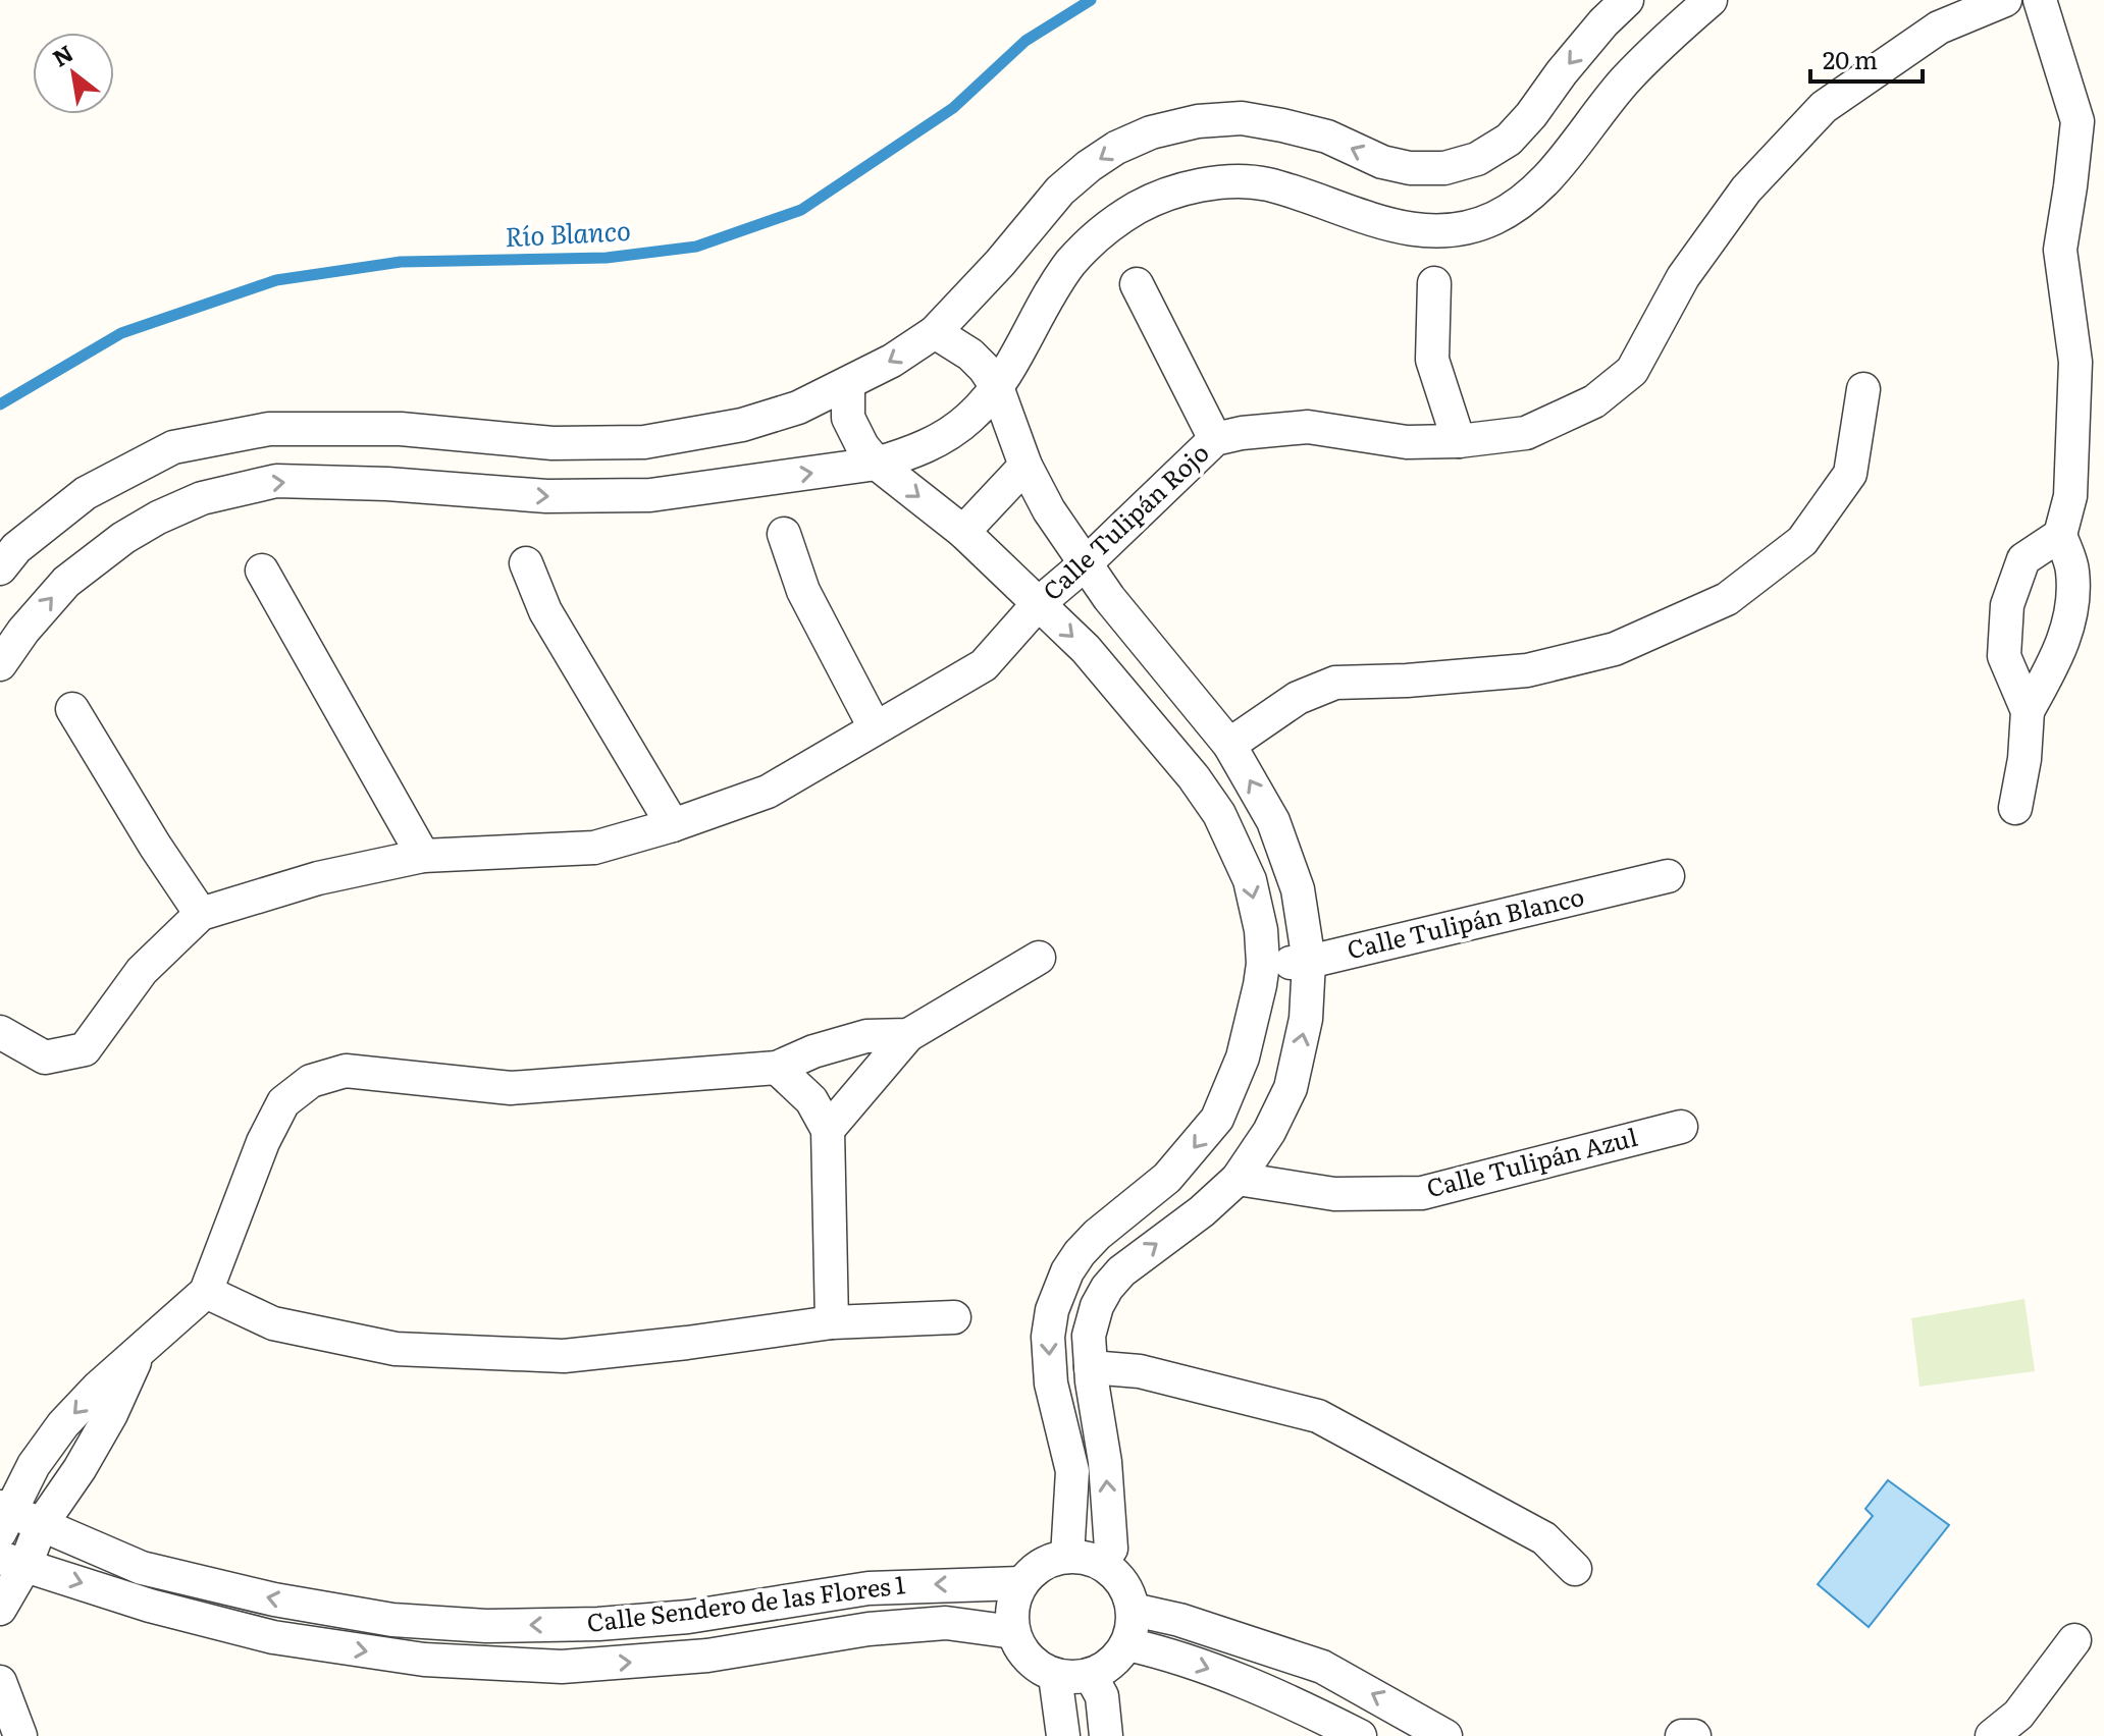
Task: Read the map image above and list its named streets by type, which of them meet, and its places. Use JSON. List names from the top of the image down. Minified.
{"streets":{"street":["Calle Tulipán Rojo","Calle Tulipán Blanco","Calle Tulipán Azul","Calle Sendero de las Flores 1"]},"water":["Río Blanco"],"scale_bar":"20 m","north":"top left"}
